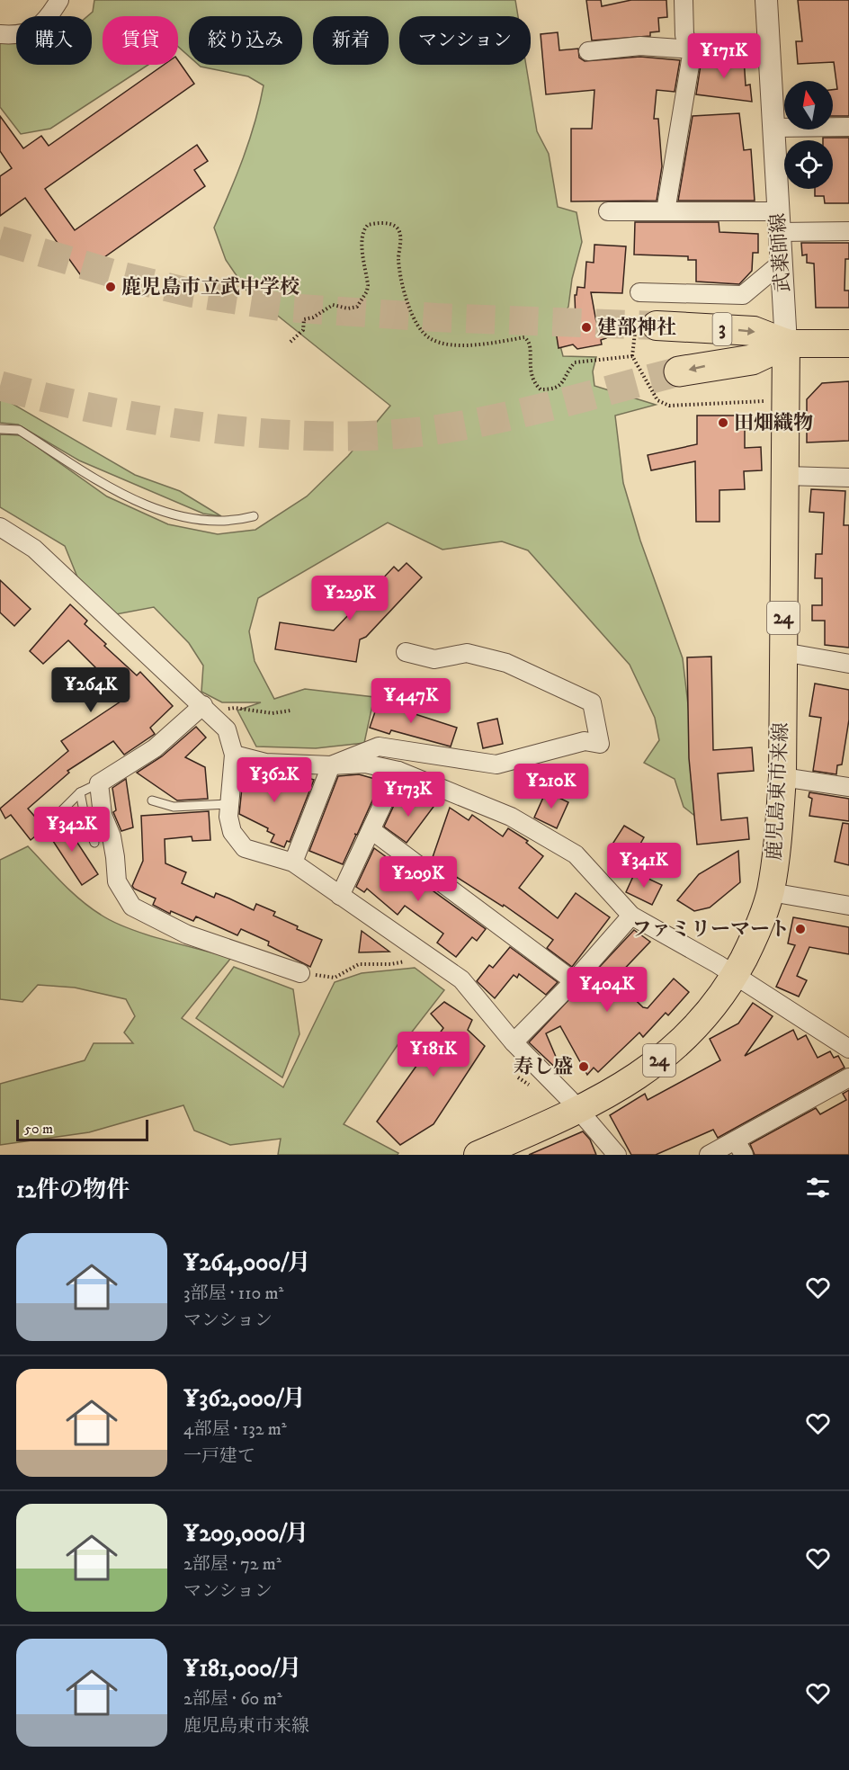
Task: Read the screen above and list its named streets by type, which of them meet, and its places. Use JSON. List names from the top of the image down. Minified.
{"streets":{"highway":["3"],"main road":["24","鹿児島東市来線"],"street":["武薬師線"]},"crossings":[["武薬師線","3"],["武薬師線","鹿児島東市来線"],["3","鹿児島東市来線"]],"places":["鹿児島市立武中学校","建部神社","田畑織物","ファミリーマート","寿し盛"],"scale_bar":"50 m","north":"top","page":{"chip":["購入","賃貸","絞り込み","新着","マンション"],"price":["¥171K","¥229K","¥264K","¥447K","¥362K","¥210K","¥173K","¥342K","¥341K","¥209K","¥404K","¥181K"],"scale":"50 m","heading":"12件の物件","list":[{"name":"¥264,000/月","note":"3部屋 · 110 m² · マンション"},{"name":"¥362,000/月","note":"4部屋 · 132 m² · 一戸建て"},{"name":"¥209,000/月","note":"2部屋 · 72 m² · マンション"},{"name":"¥181,000/月","note":"2部屋 · 60 m² · 鹿児島東市来線"}]}}
